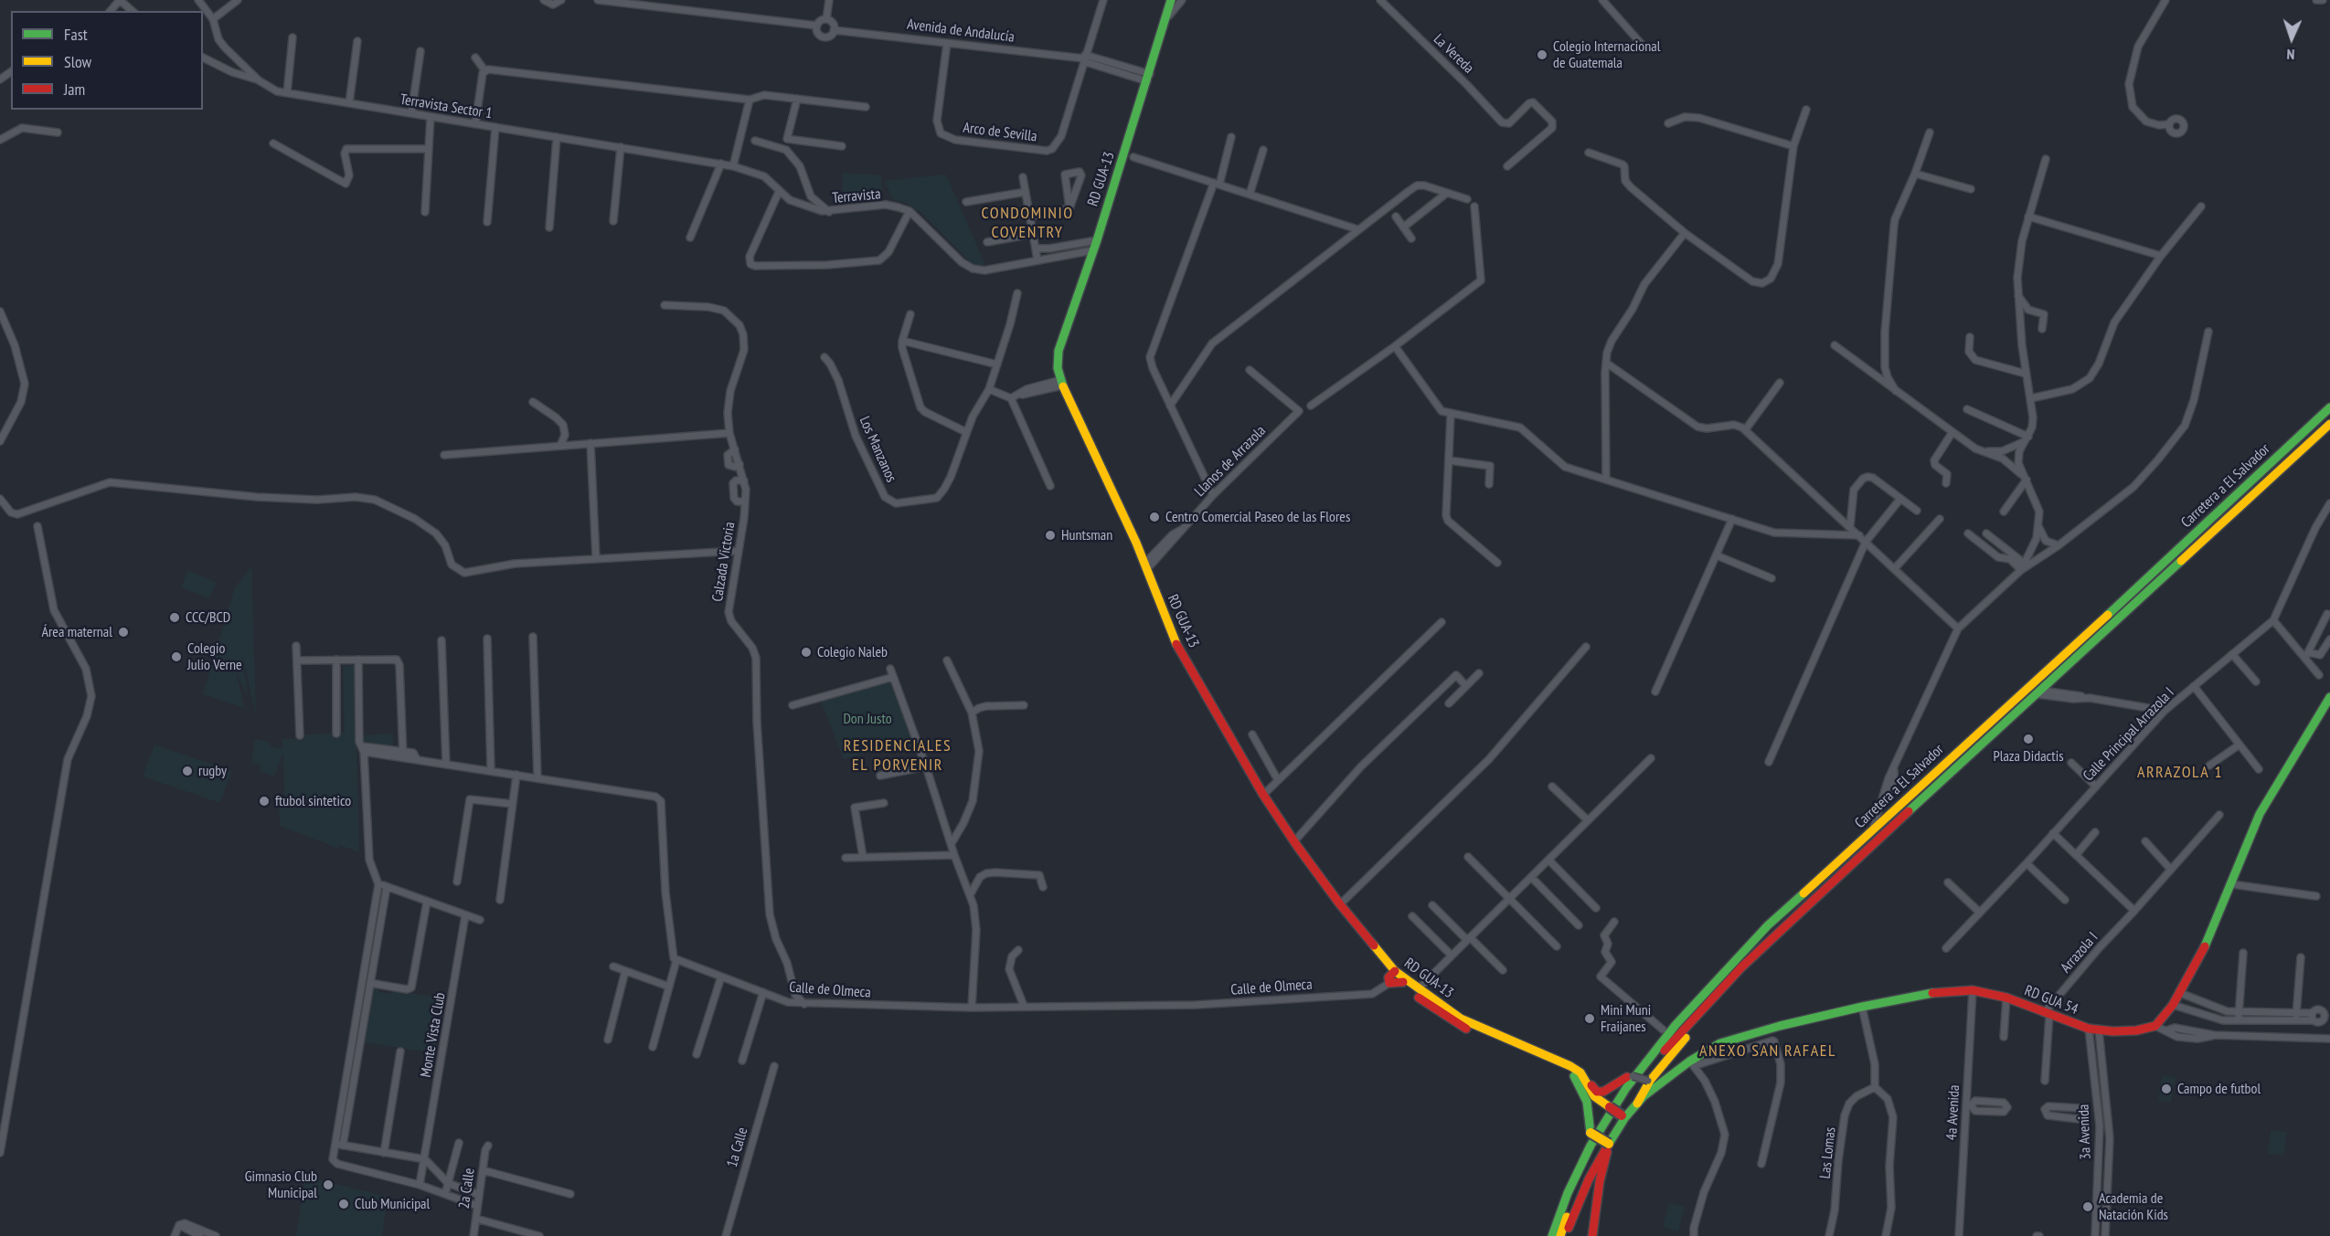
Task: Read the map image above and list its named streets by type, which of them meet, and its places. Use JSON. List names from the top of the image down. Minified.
{"streets":{"main road":["RD GUA-13","Carretera a El Salvador","RD GUA 54"],"street":["Avenida de Andalucía","La Vereda","Terravista Sector 1","Arco de Sevilla","Terravista","Los Manzanos","Llanos de Arrazola","Calzada Victoria","Calle Principal Arrazola I","Arrazola I","Calle de Olmeca","Monte Vista Club","4a Avenida","3a Avenida","1a Calle","Las Lomas","2a Calle"]},"crossings":[["Avenida de Andalucía","Arco de Sevilla"],["Avenida de Andalucía","RD GUA-13"],["Terravista Sector 1","Terravista"],["RD GUA-13","Llanos de Arrazola"],["RD GUA-13","Calle de Olmeca"],["Carretera a El Salvador","RD GUA 54"],["Calzada Victoria","Calle de Olmeca"],["Arrazola I","RD GUA 54"],["RD GUA 54","4a Avenida"],["RD GUA 54","3a Avenida"]],"districts":["CONDOMINIO COVENTRY","RESIDENCIALES EL PORVENIR","ARRAZOLA 1","ANEXO SAN RAFAEL"],"parks":["Don Justo"],"places":["Colegio Internacional de Guatemala","Centro Comercial Paseo de las Flores","Huntsman","CCC/BCD","Área maternal","Colegio Naleb","Colegio Julio Verne","Plaza Didactis","rugby","ftubol sintetico","Mini Muni Fraijanes","Campo de futbol","Gimnasio Club Municipal","Club Municipal","Academia de Natación Kids"],"legend":["Fast","Slow","Jam"],"north":"bottom"}
